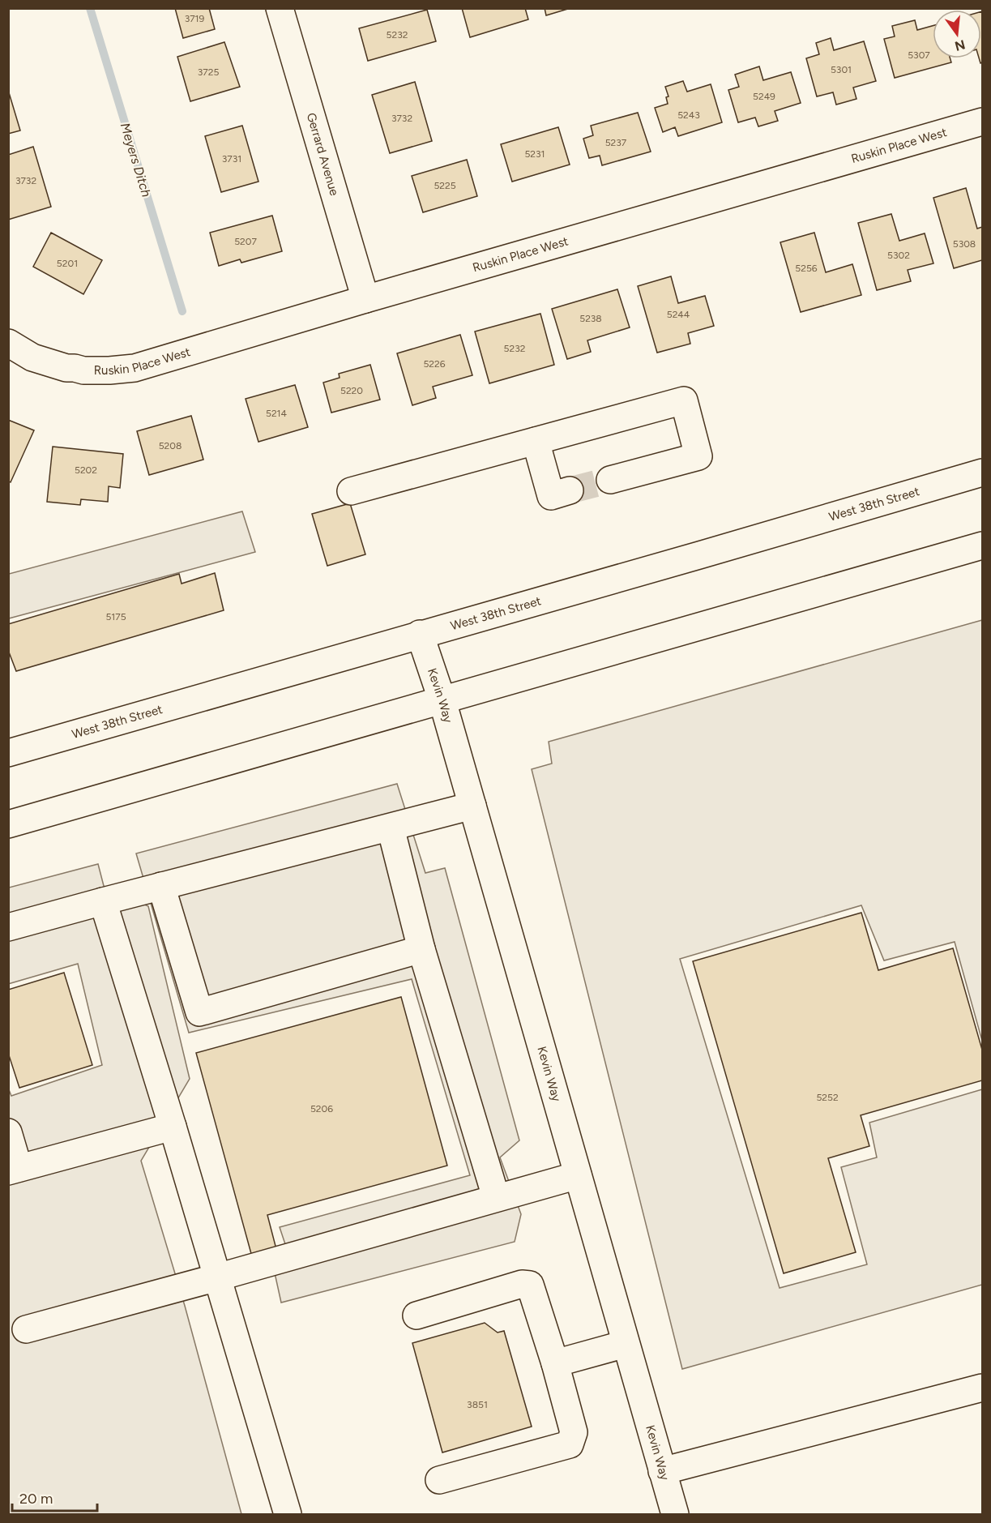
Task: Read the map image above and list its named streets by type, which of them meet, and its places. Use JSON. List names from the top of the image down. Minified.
{"streets":{"street":["Ruskin Place West","Gerrard Avenue","West 38th Street","Kevin Way"]},"crossings":[["Ruskin Place West","Gerrard Avenue"],["West 38th Street","Kevin Way"]],"water":["Meyers Ditch"],"house_numbers":["3719","5232","5307","5301","3725","5249","5243","3732","5237","5231","3731","3732","5225","5207","5308","5302","5201","5256","5244","5238","5232","5226","5220","5214","5208","5202","5175","5252","5206","3851"],"scale_bar":"20 m","north":"bottom"}
